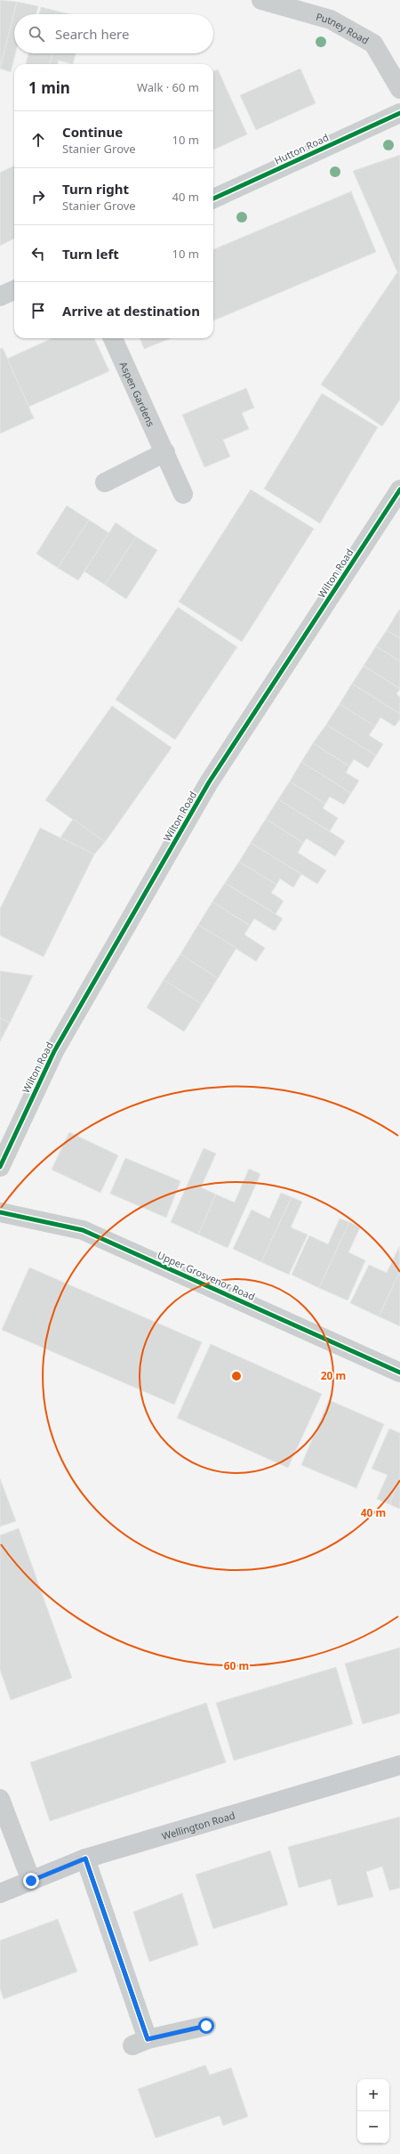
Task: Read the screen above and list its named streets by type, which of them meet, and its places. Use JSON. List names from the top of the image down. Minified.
{"streets":{"main road":["Wellington Road"],"street":["Putney Road","Hutton Road","Aspen Gardens","Wilton Road","Upper Grosvenor Road"]},"page":{"search":"Search here","heading":["1 min","Walk · 60 m"],"list":[["Continue","Stanier Grove","10 m"],["Turn right","Stanier Grove","40 m"],["Turn left","10 m"],"Arrive at destination"],"map_buttons":["+","−"]},"rings":["20 m","40 m","60 m"]}
